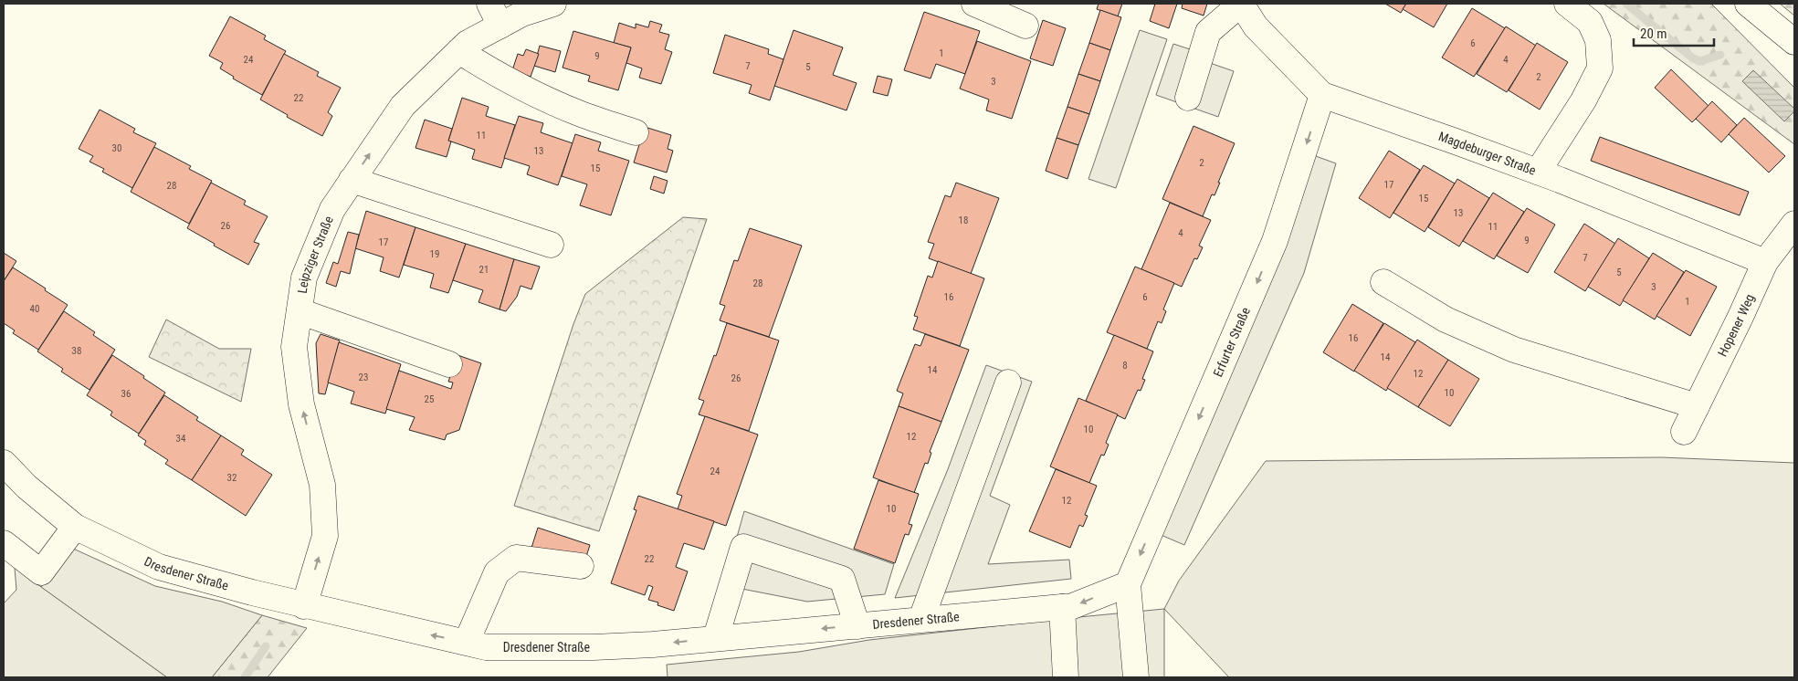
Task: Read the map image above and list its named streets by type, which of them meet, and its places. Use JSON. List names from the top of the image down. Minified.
{"streets":{"street":["Magdeburger Straße","Leipziger Straße","Hopener Weg","Erfurter Straße","Dresdener Straße"]},"crossings":[["Magdeburger Straße","Hopener Weg"],["Magdeburger Straße","Erfurter Straße"],["Leipziger Straße","Dresdener Straße"],["Erfurter Straße","Dresdener Straße"]],"one_way":["Leipziger Straße","Dresdener Straße"],"house_numbers":["6","1","9","24","4","7","5","2","3","22","11","30","13","2","15","17","28","15","13","18","26","11","4","9","17","19","7","21","5","28","3","16","6","1","40","16","38","14","8","14","12","23","26","10","36","25","10","12","34","24","32","12","10","22"],"scale_bar":"20 m"}
